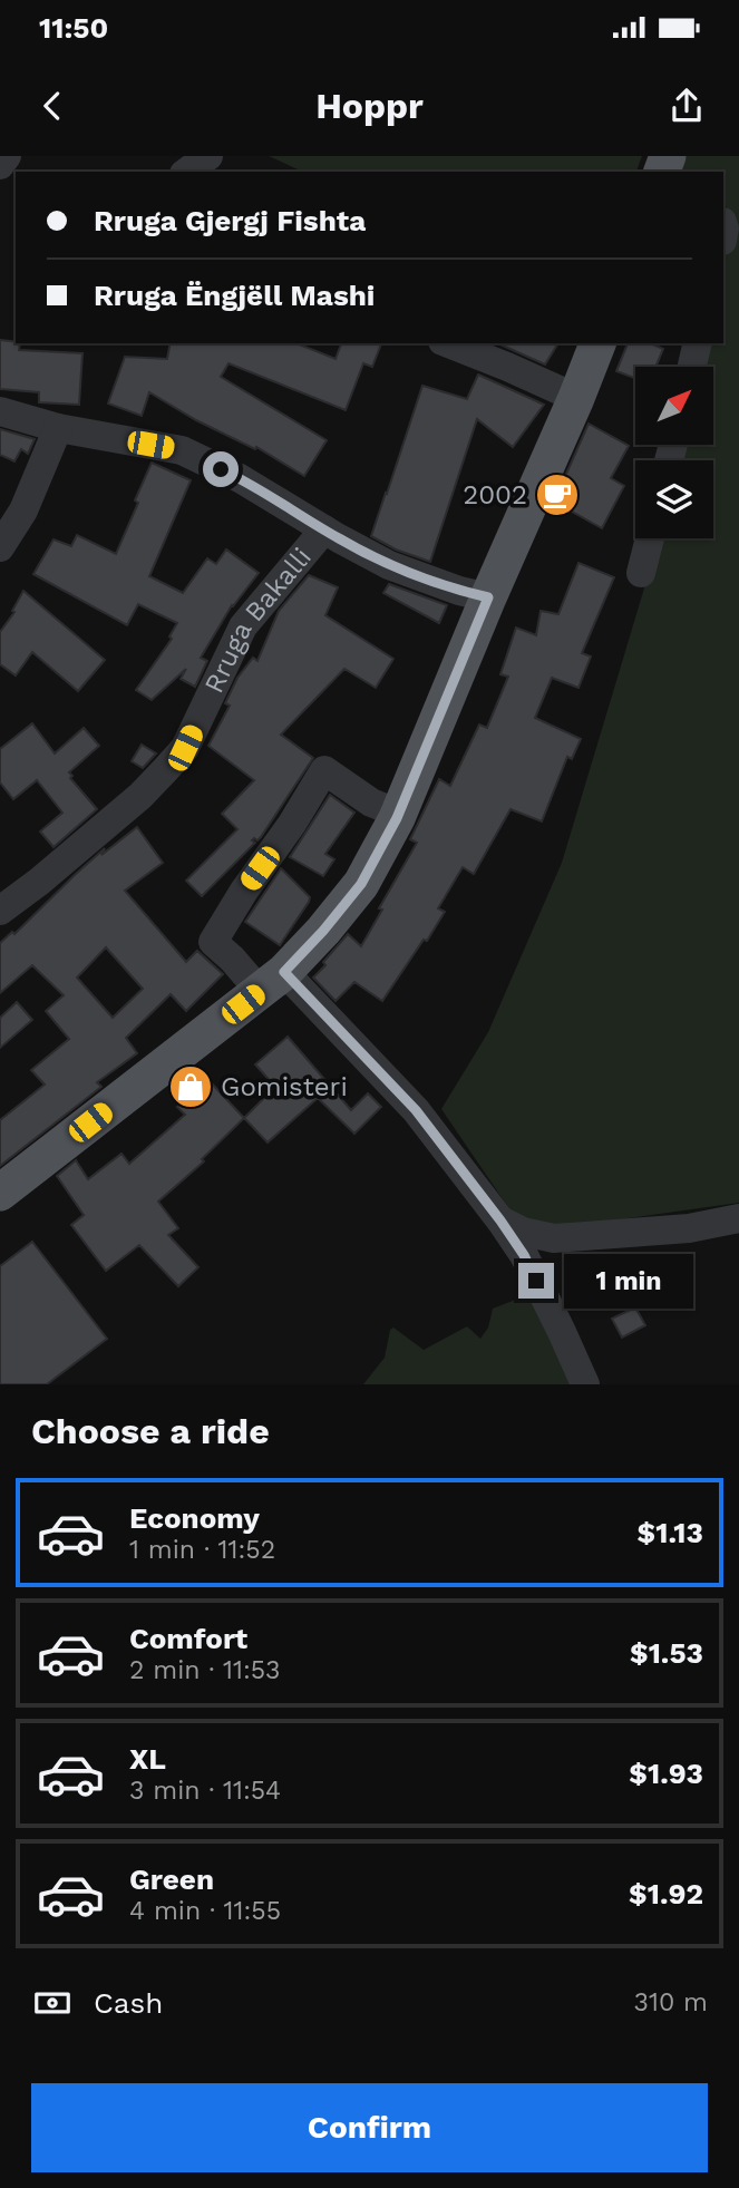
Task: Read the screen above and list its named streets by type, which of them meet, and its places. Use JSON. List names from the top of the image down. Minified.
{"streets":{"street":["Rruga Bakalli"]},"places":{"cafe":["2002"],"shop":["Gomisteri"]},"north":"top right","page":{"status":"11:50","header":"Hoppr","banner":["Rruga Gjergj Fishta","Rruga Ëngjëll Mashi"],"bubble":"1 min","heading":"Choose a ride","list":[{"name":"Economy","note":"1 min · 11:52","value":"$1.13"},{"name":"Comfort","note":"2 min · 11:53","value":"$1.53"},{"name":"XL","note":"3 min · 11:54","value":"$1.93"},{"name":"Green","note":"4 min · 11:55","value":"$1.92"}],"pay":["Cash","310 m"],"buttons":"Confirm"}}
